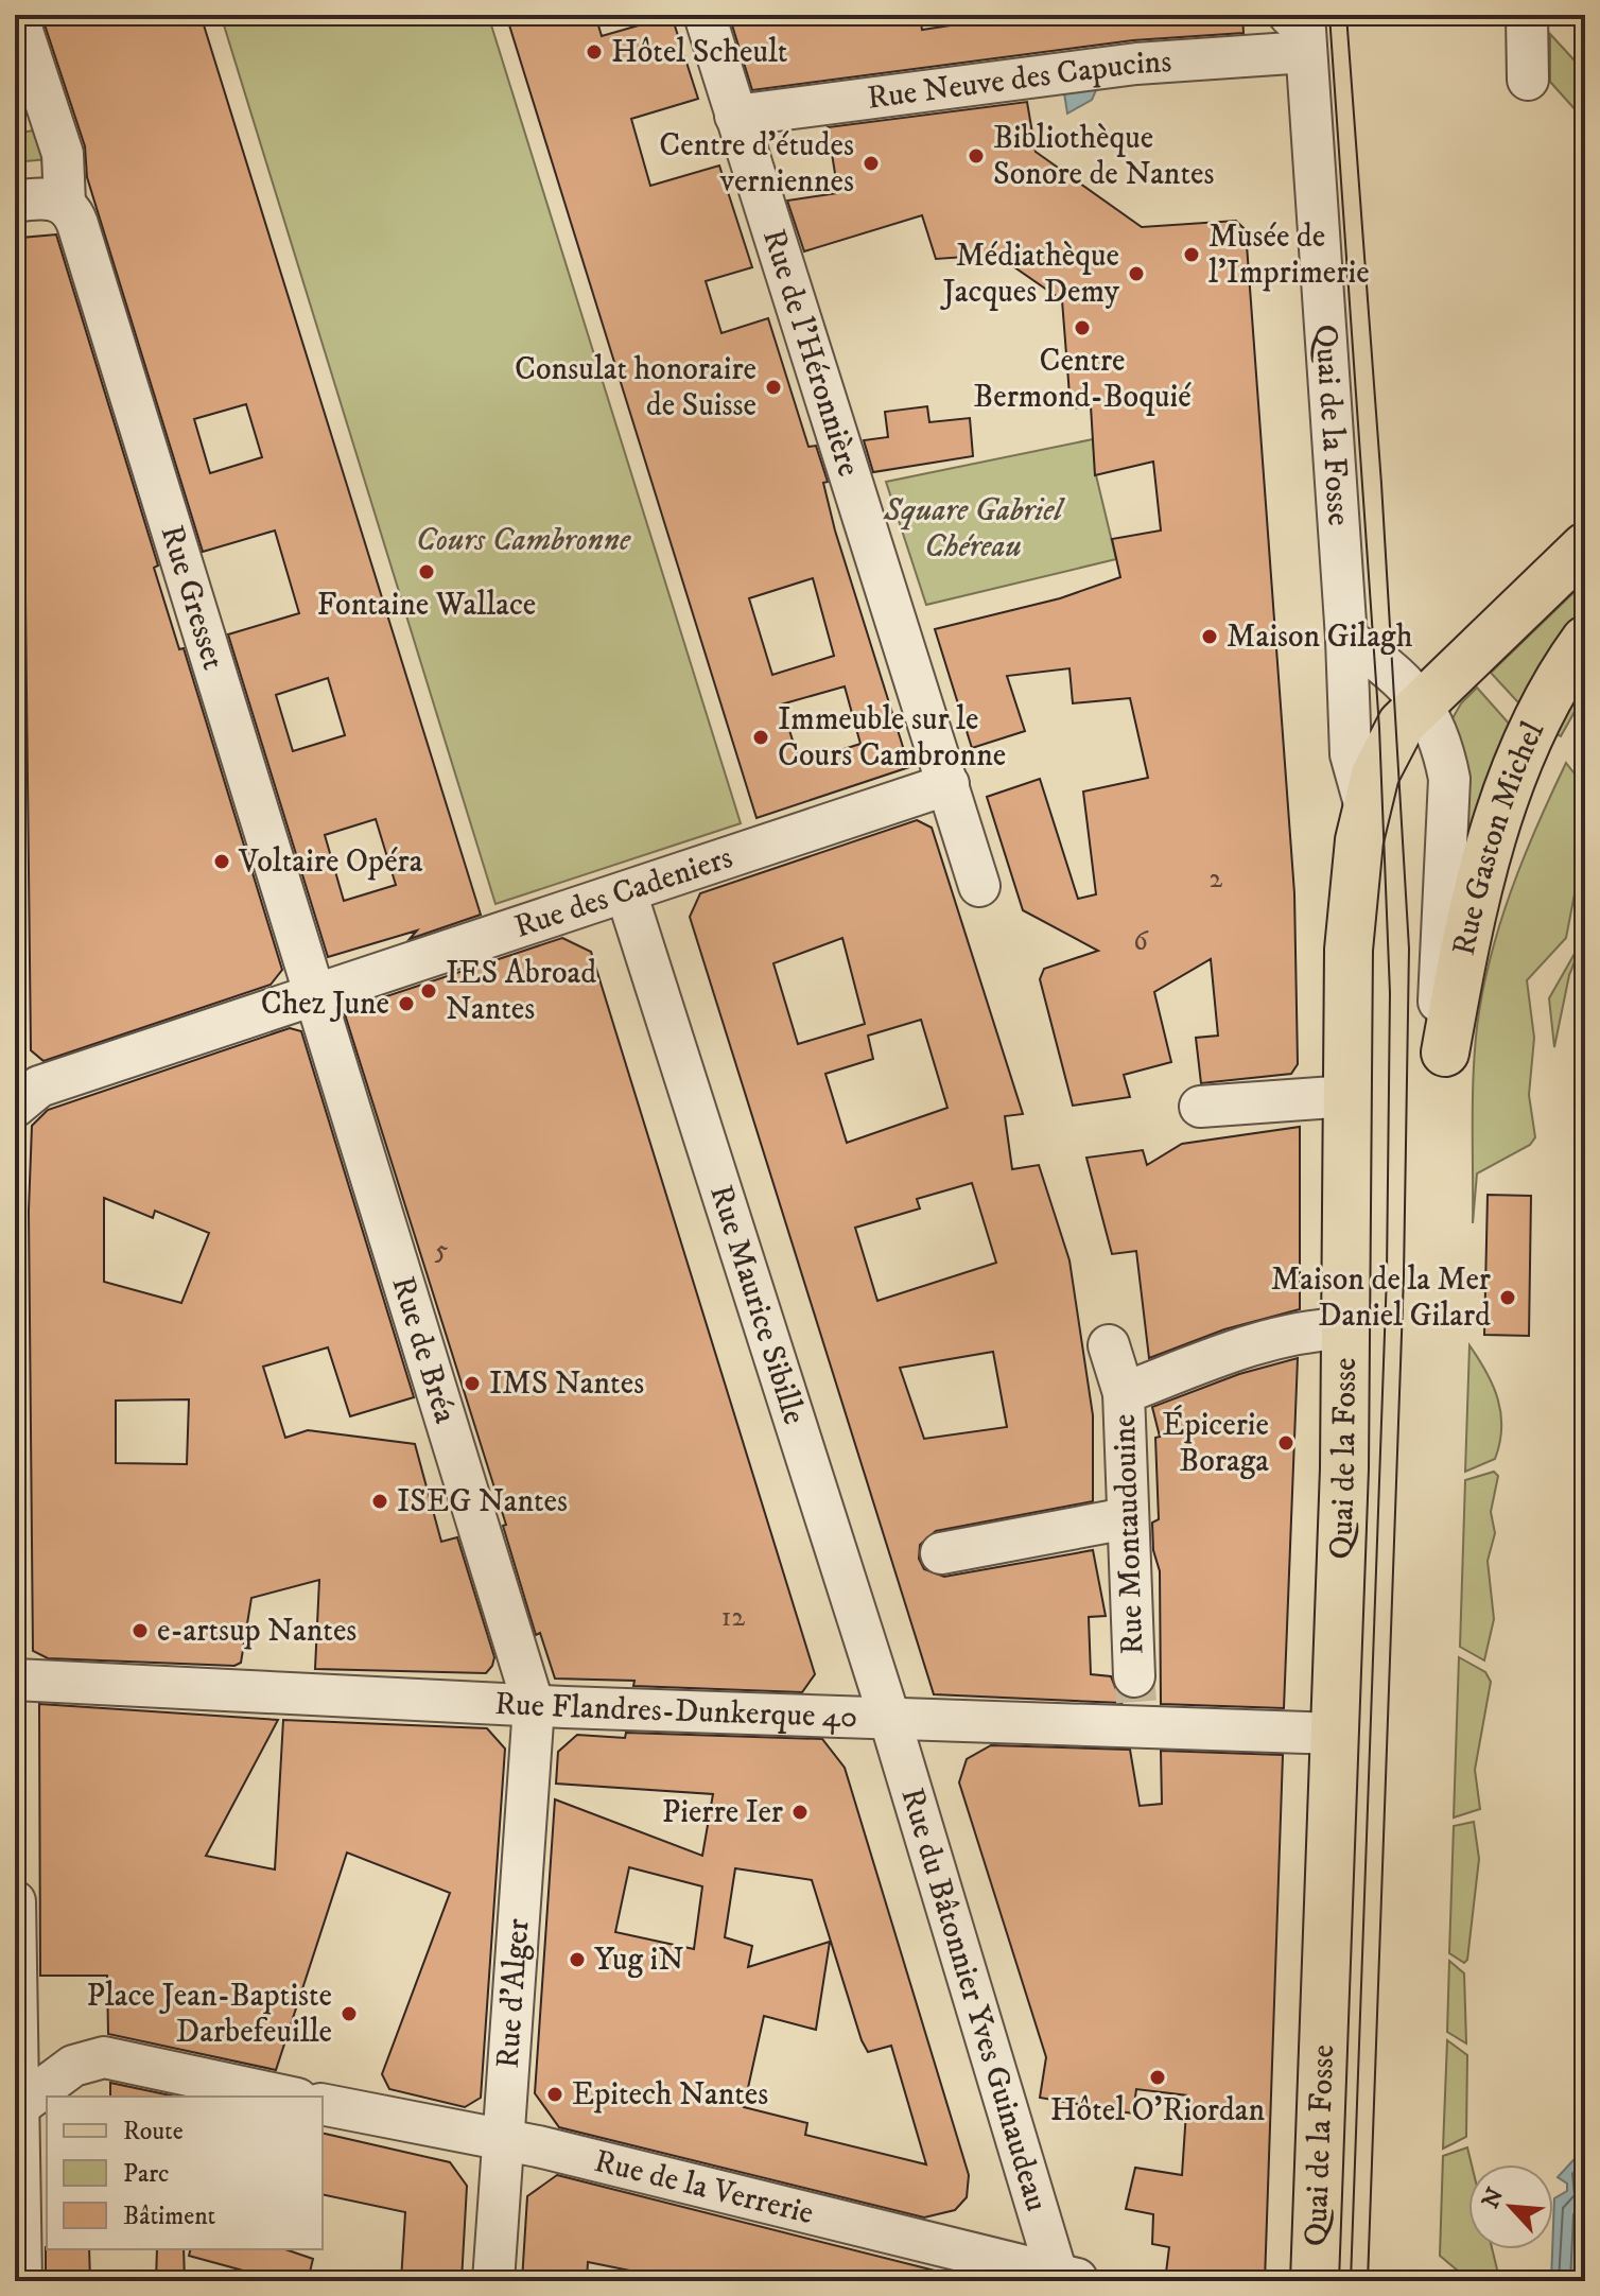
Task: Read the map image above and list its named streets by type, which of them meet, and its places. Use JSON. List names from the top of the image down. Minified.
{"streets":{"main road":["Quai de la Fosse","Rue Gaston Michel"],"street":["Rue Neuve des Capucins","Rue de l'Héronnière","Rue Gresset","Rue des Cadeniers","Rue Maurice Sibille","Rue de Bréa","Rue Montaudouine","Rue Flandres-Dunkerque 40","Rue d'Alger","Rue du Bâtonnier Yves Guinaudeau","Rue de la Verrerie"]},"crossings":[["Rue Neuve des Capucins","Rue de l'Héronnière"],["Rue Neuve des Capucins","Quai de la Fosse"],["Rue de l'Héronnière","Rue des Cadeniers"],["Quai de la Fosse","Rue Montaudouine"],["Quai de la Fosse","Rue Flandres-Dunkerque 40"],["Rue Gresset","Rue des Cadeniers"],["Rue Gresset","Rue de Bréa"],["Rue des Cadeniers","Rue Maurice Sibille"],["Rue des Cadeniers","Rue de Bréa"],["Rue Maurice Sibille","Rue Flandres-Dunkerque 40"],["Rue Maurice Sibille","Rue du Bâtonnier Yves Guinaudeau"],["Rue de Bréa","Rue Flandres-Dunkerque 40"],["Rue de Bréa","Rue d'Alger"],["Rue Montaudouine","Rue Flandres-Dunkerque 40"],["Rue Flandres-Dunkerque 40","Rue d'Alger"],["Rue Flandres-Dunkerque 40","Rue du Bâtonnier Yves Guinaudeau"],["Rue d'Alger","Rue de la Verrerie"],["Rue du Bâtonnier Yves Guinaudeau","Rue de la Verrerie"]],"parks":["Square Gabriel Chéreau","Cours Cambronne"],"places":["Hôtel Scheult","Bibliothèque Sonore de Nantes","Centre d'études verniennes","Musée de l'Imprimerie","Médiathèque Jacques Demy","Centre Bermond-Boquié","Consulat honoraire de Suisse","Fontaine Wallace","Maison Gilagh","Immeuble sur le Cours Cambronne","Voltaire Opéra","IES Abroad Nantes","Chez June","Maison de la Mer Daniel Gilard","IMS Nantes","Épicerie Boraga","ISEG Nantes","e-artsup Nantes","Pierre Ier","Yug iN","Place Jean-Baptiste Darbefeuille","Hôtel O'Riordan","Epitech Nantes"],"house_numbers":["2","6","5","12"],"legend":["Route","Parc","Bâtiment"],"north":"top left"}
